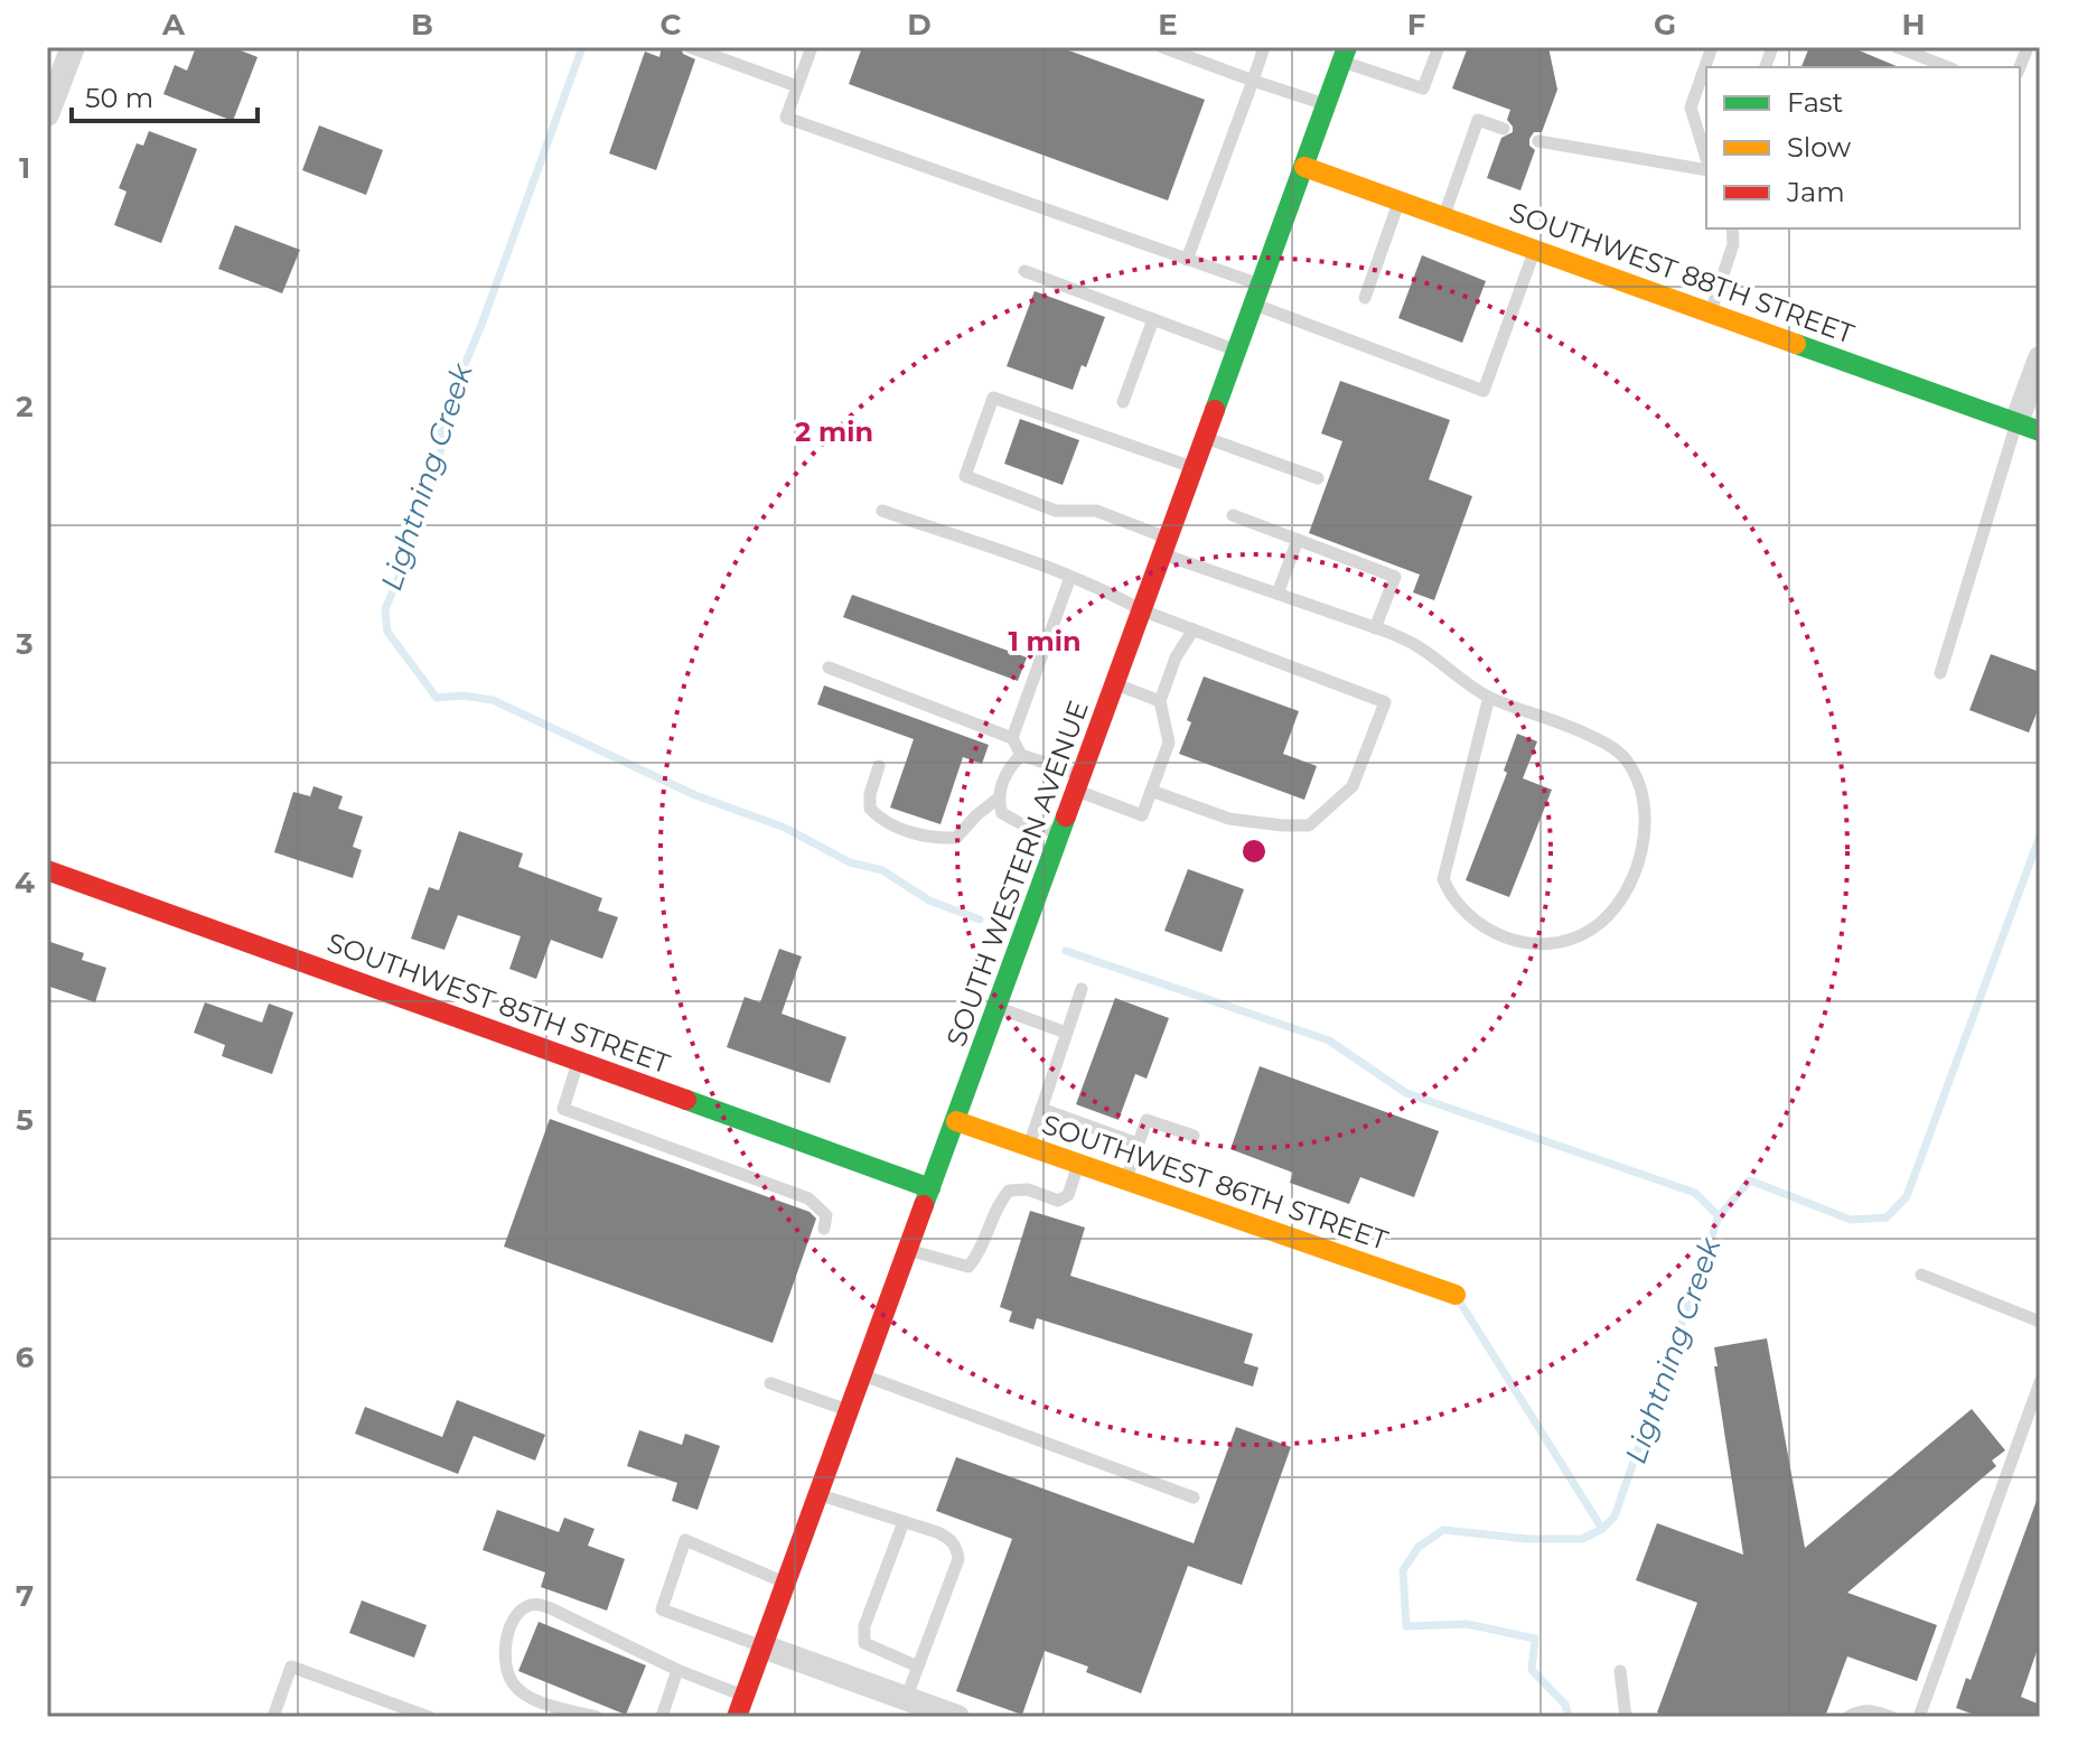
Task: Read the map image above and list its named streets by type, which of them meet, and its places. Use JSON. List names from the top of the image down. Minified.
{"streets":{"street":["SOUTHWEST 88TH STREET","SOUTH WESTERN AVENUE","SOUTHWEST 85TH STREET","SOUTHWEST 86TH STREET"]},"crossings":[["SOUTHWEST 88TH STREET","SOUTH WESTERN AVENUE"],["SOUTH WESTERN AVENUE","SOUTHWEST 85TH STREET"],["SOUTH WESTERN AVENUE","SOUTHWEST 86TH STREET"]],"water":["Lightning Creek"],"legend":["Fast","Slow","Jam"],"scale_bar":"50 m","grid":{"columns":["A","B","C","D","E","F","G","H"],"rows":["1","2","3","4","5","6","7"]},"rings":["2 min","1 min"]}
